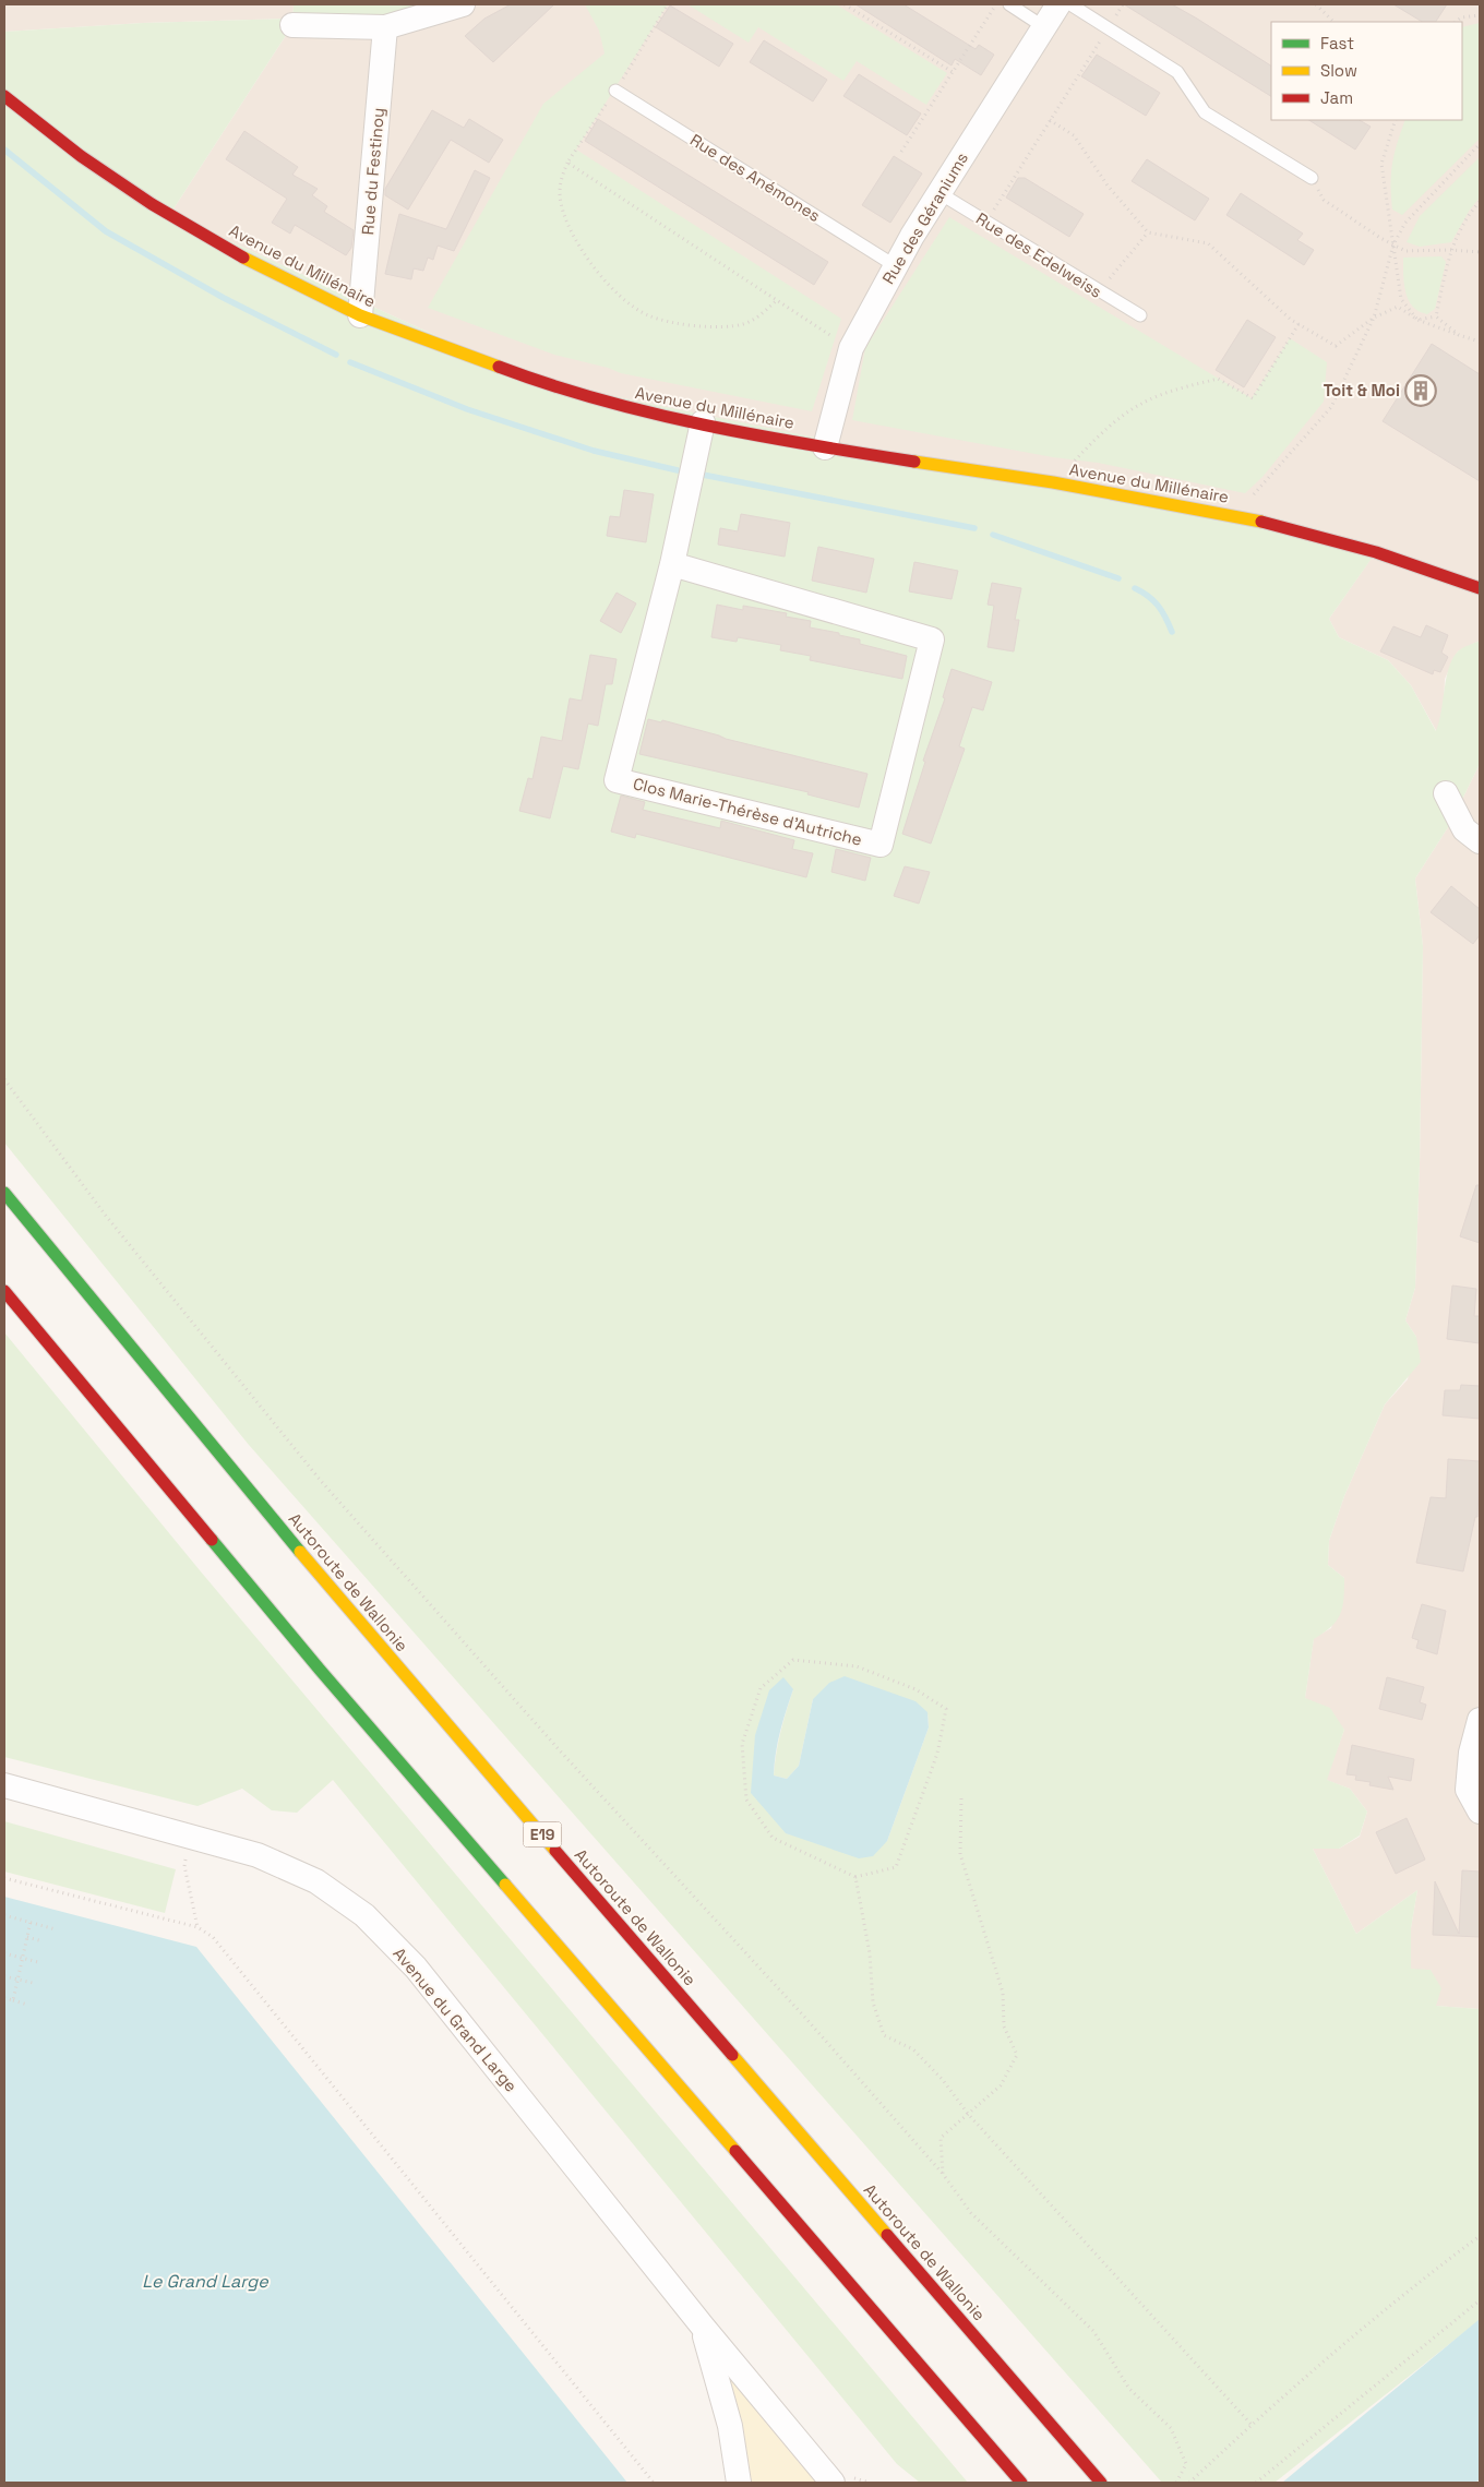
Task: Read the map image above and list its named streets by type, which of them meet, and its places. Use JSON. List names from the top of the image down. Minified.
{"streets":{"main road":["Avenue du Millénaire","Autoroute de Wallonie","E19"],"street":["Rue du Festinoy","Rue des Géraniums","Clos Marie-Thérèse d'Autriche","Avenue du Grand Large"],"lane":["Rue des Anémones","Rue des Edelweiss"]},"crossings":[["Rue du Festinoy","Avenue du Millénaire"],["Rue des Anémones","Rue des Géraniums"],["Rue des Géraniums","Rue des Edelweiss"],["Rue des Géraniums","Avenue du Millénaire"],["Avenue du Millénaire","Clos Marie-Thérèse d'Autriche"]],"water":["Le Grand Large"],"places":{"building":["Toit & Moi"]},"legend":["Fast","Slow","Jam"]}
